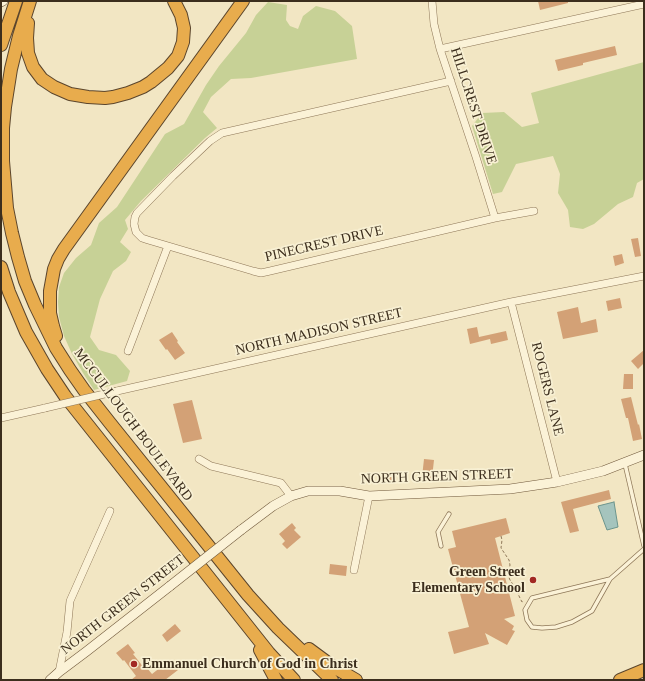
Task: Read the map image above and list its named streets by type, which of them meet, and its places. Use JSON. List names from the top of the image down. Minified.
{"streets":{"highway":["MCCULLOUGH BOULEVARD"],"street":["HILLCREST DRIVE","PINECREST DRIVE","NORTH MADISON STREET","ROGERS LANE","NORTH GREEN STREET"]},"crossings":[["HILLCREST DRIVE","PINECREST DRIVE"],["NORTH MADISON STREET","ROGERS LANE"],["ROGERS LANE","NORTH GREEN STREET"]],"places":["Green Street Elementary School","Emmanuel Church of God in Christ"]}
